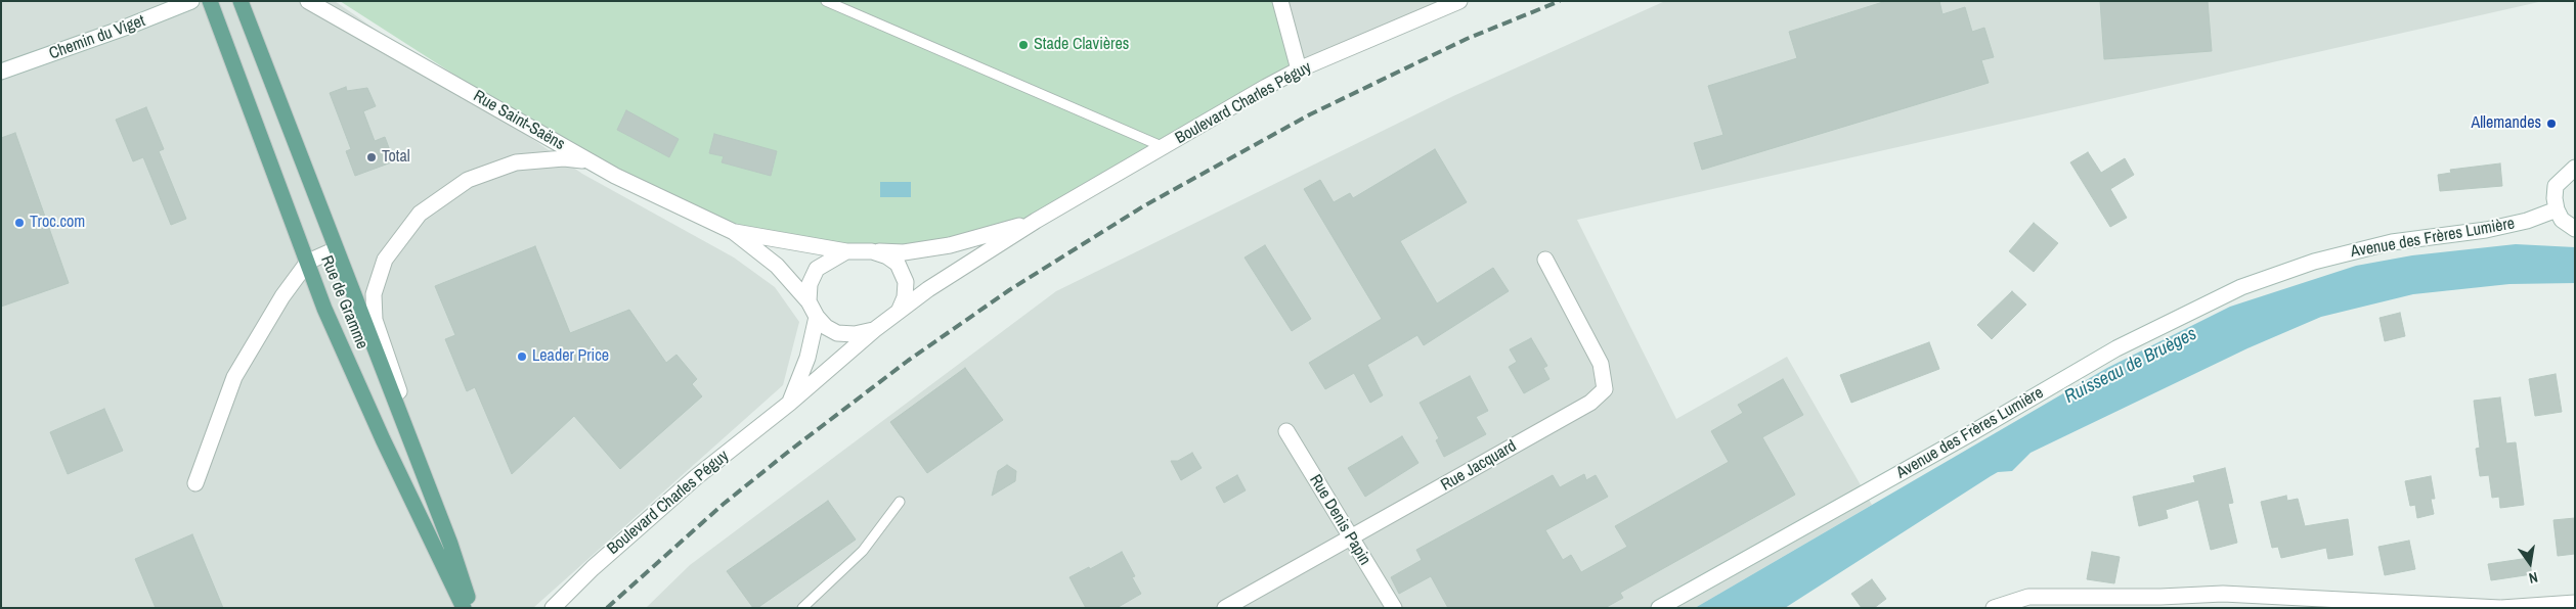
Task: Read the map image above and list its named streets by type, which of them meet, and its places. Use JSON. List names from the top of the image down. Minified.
{"streets":{"main road":["Rue de Gramme"],"street":["Chemin du Viget","Boulevard Charles Péguy","Rue Saint-Saëns","Avenue des Frères Lumière","Rue Jacquard","Rue Denis Papin"]},"crossings":[["Boulevard Charles Péguy","Rue Saint-Saëns"],["Rue Jacquard","Rue Denis Papin"]],"water":["Ruisseau de Bruèges"],"places":["Stade Clavières","Allemandes","Total","Troc.com","Leader Price"],"north":"bottom"}
